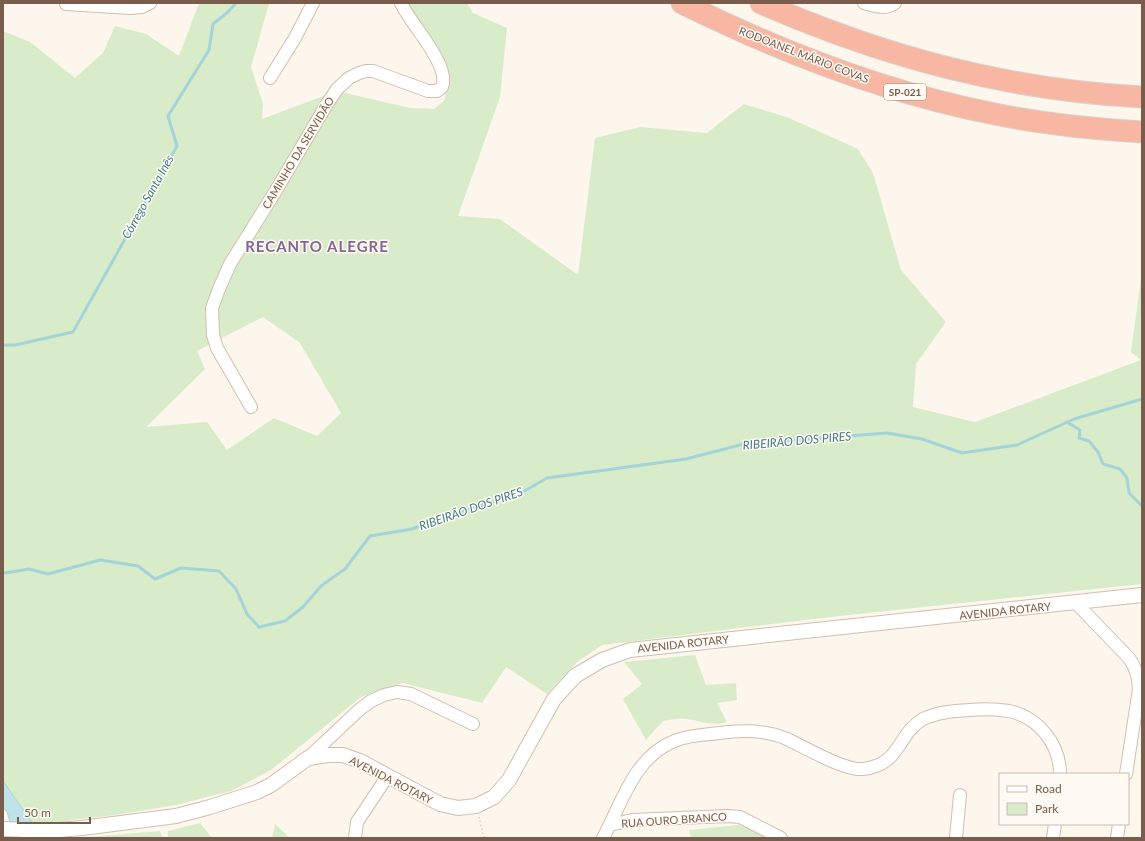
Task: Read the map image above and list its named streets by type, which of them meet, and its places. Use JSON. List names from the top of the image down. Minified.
{"streets":{"highway":["RODOANEL MÁRIO COVAS","SP-021"],"street":["CAMINHO DA SERVIDÃO","AVENIDA ROTARY","RUA OURO BRANCO"]},"districts":["RECANTO ALEGRE"],"water":["Córrego Santa Inês","RIBEIRÃO DOS PIRES"],"legend":["Road","Park"],"scale_bar":"50 m"}
